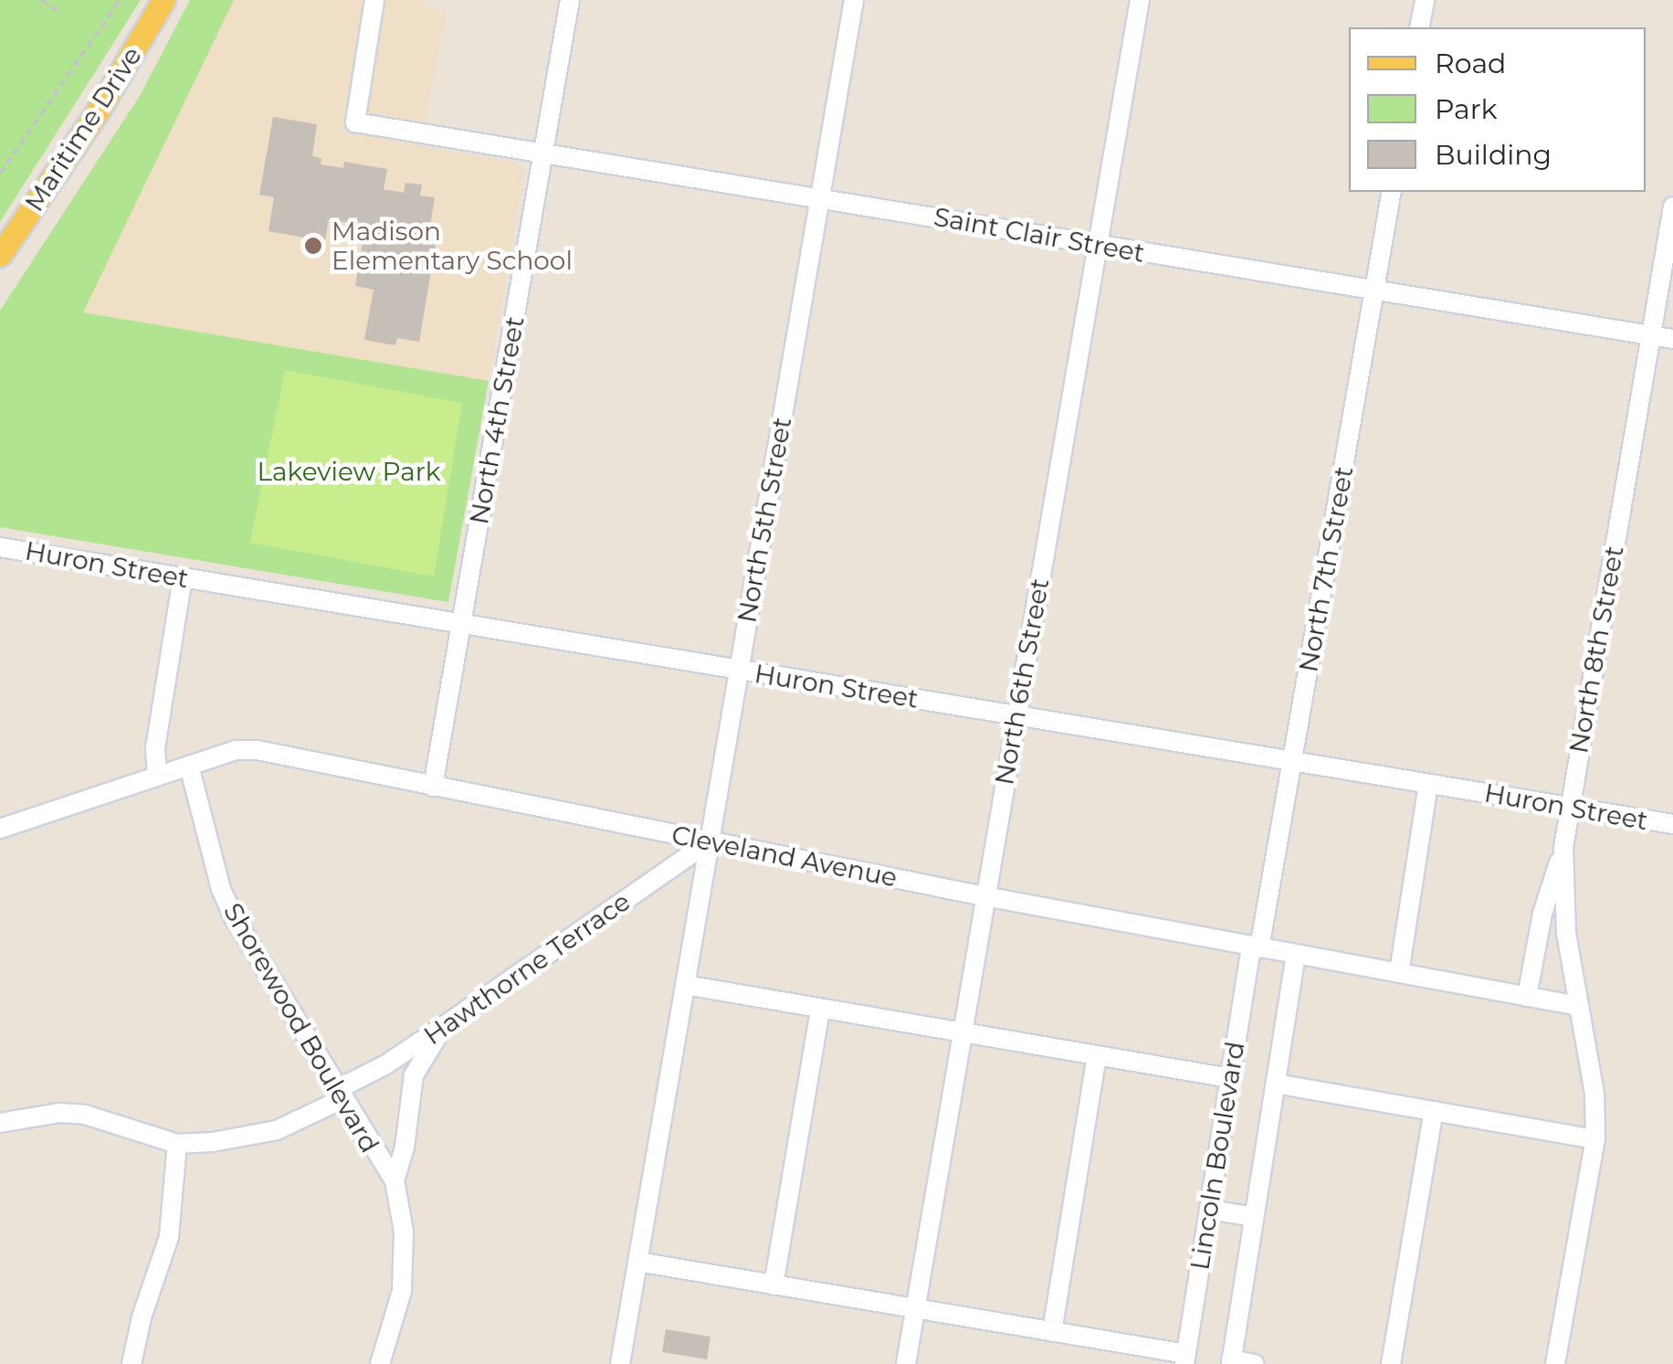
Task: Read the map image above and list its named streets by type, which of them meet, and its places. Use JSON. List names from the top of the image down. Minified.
{"streets":{"main road":["Maritime Drive"],"street":["Saint Clair Street","North 4th Street","North 5th Street","Huron Street","North 7th Street","North 8th Street","North 6th Street","Cleveland Avenue","Hawthorne Terrace","Shorewood Boulevard","Lincoln Boulevard"]},"crossings":[["Saint Clair Street","North 4th Street"],["Saint Clair Street","North 5th Street"],["Saint Clair Street","North 7th Street"],["Saint Clair Street","North 8th Street"],["Saint Clair Street","North 6th Street"],["North 4th Street","Huron Street"],["North 4th Street","Cleveland Avenue"],["North 5th Street","Huron Street"],["North 5th Street","Cleveland Avenue"],["North 5th Street","Hawthorne Terrace"],["Huron Street","North 7th Street"],["Huron Street","North 8th Street"],["Huron Street","North 6th Street"],["North 7th Street","Cleveland Avenue"],["North 7th Street","Lincoln Boulevard"],["North 8th Street","Cleveland Avenue"],["North 6th Street","Cleveland Avenue"],["Cleveland Avenue","Hawthorne Terrace"],["Cleveland Avenue","Shorewood Boulevard"],["Cleveland Avenue","Lincoln Boulevard"],["Hawthorne Terrace","Shorewood Boulevard"]],"parks":["Lakeview Park"],"places":["Madison Elementary School"],"legend":["Road","Park","Building"]}
